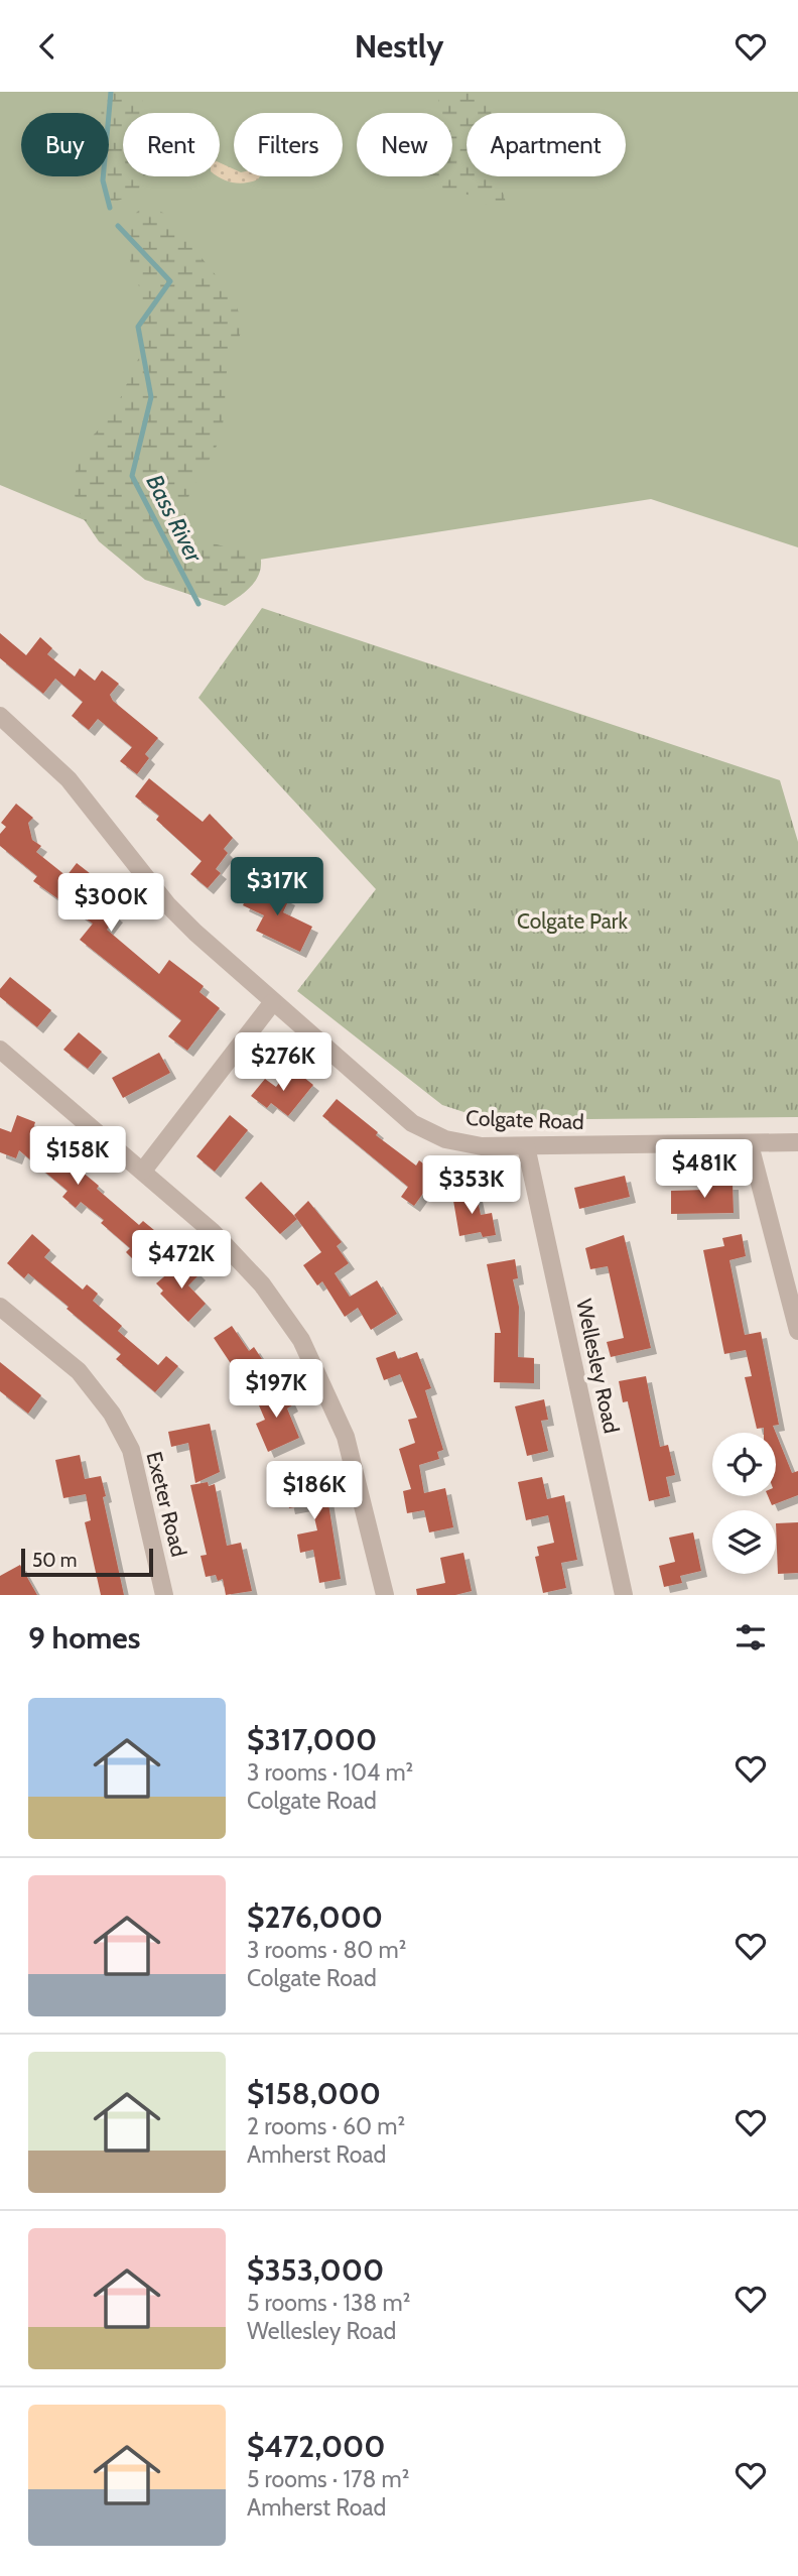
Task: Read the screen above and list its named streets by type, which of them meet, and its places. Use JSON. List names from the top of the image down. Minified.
{"streets":{"street":["Colgate Road","Wellesley Road","Exeter Road"]},"crossings":[["Colgate Road","Wellesley Road"]],"water":["Bass River"],"parks":["Colgate Park"],"scale_bar":"50 m","page":{"header":"Nestly","chip":["Buy","Rent","Filters","New","Apartment"],"price":["$317K","$300K","$276K","$158K","$481K","$353K","$472K","$197K","$186K"],"scale":"50 m","heading":"9 homes","list":[{"name":"$317,000","note":"3 rooms · 104 m² · Colgate Road"},{"name":"$276,000","note":"3 rooms · 80 m² · Colgate Road"},{"name":"$158,000","note":"2 rooms · 60 m² · Amherst Road"},{"name":"$353,000","note":"5 rooms · 138 m² · Wellesley Road"},{"name":"$472,000","note":"5 rooms · 178 m² · Amherst Road"}]}}
